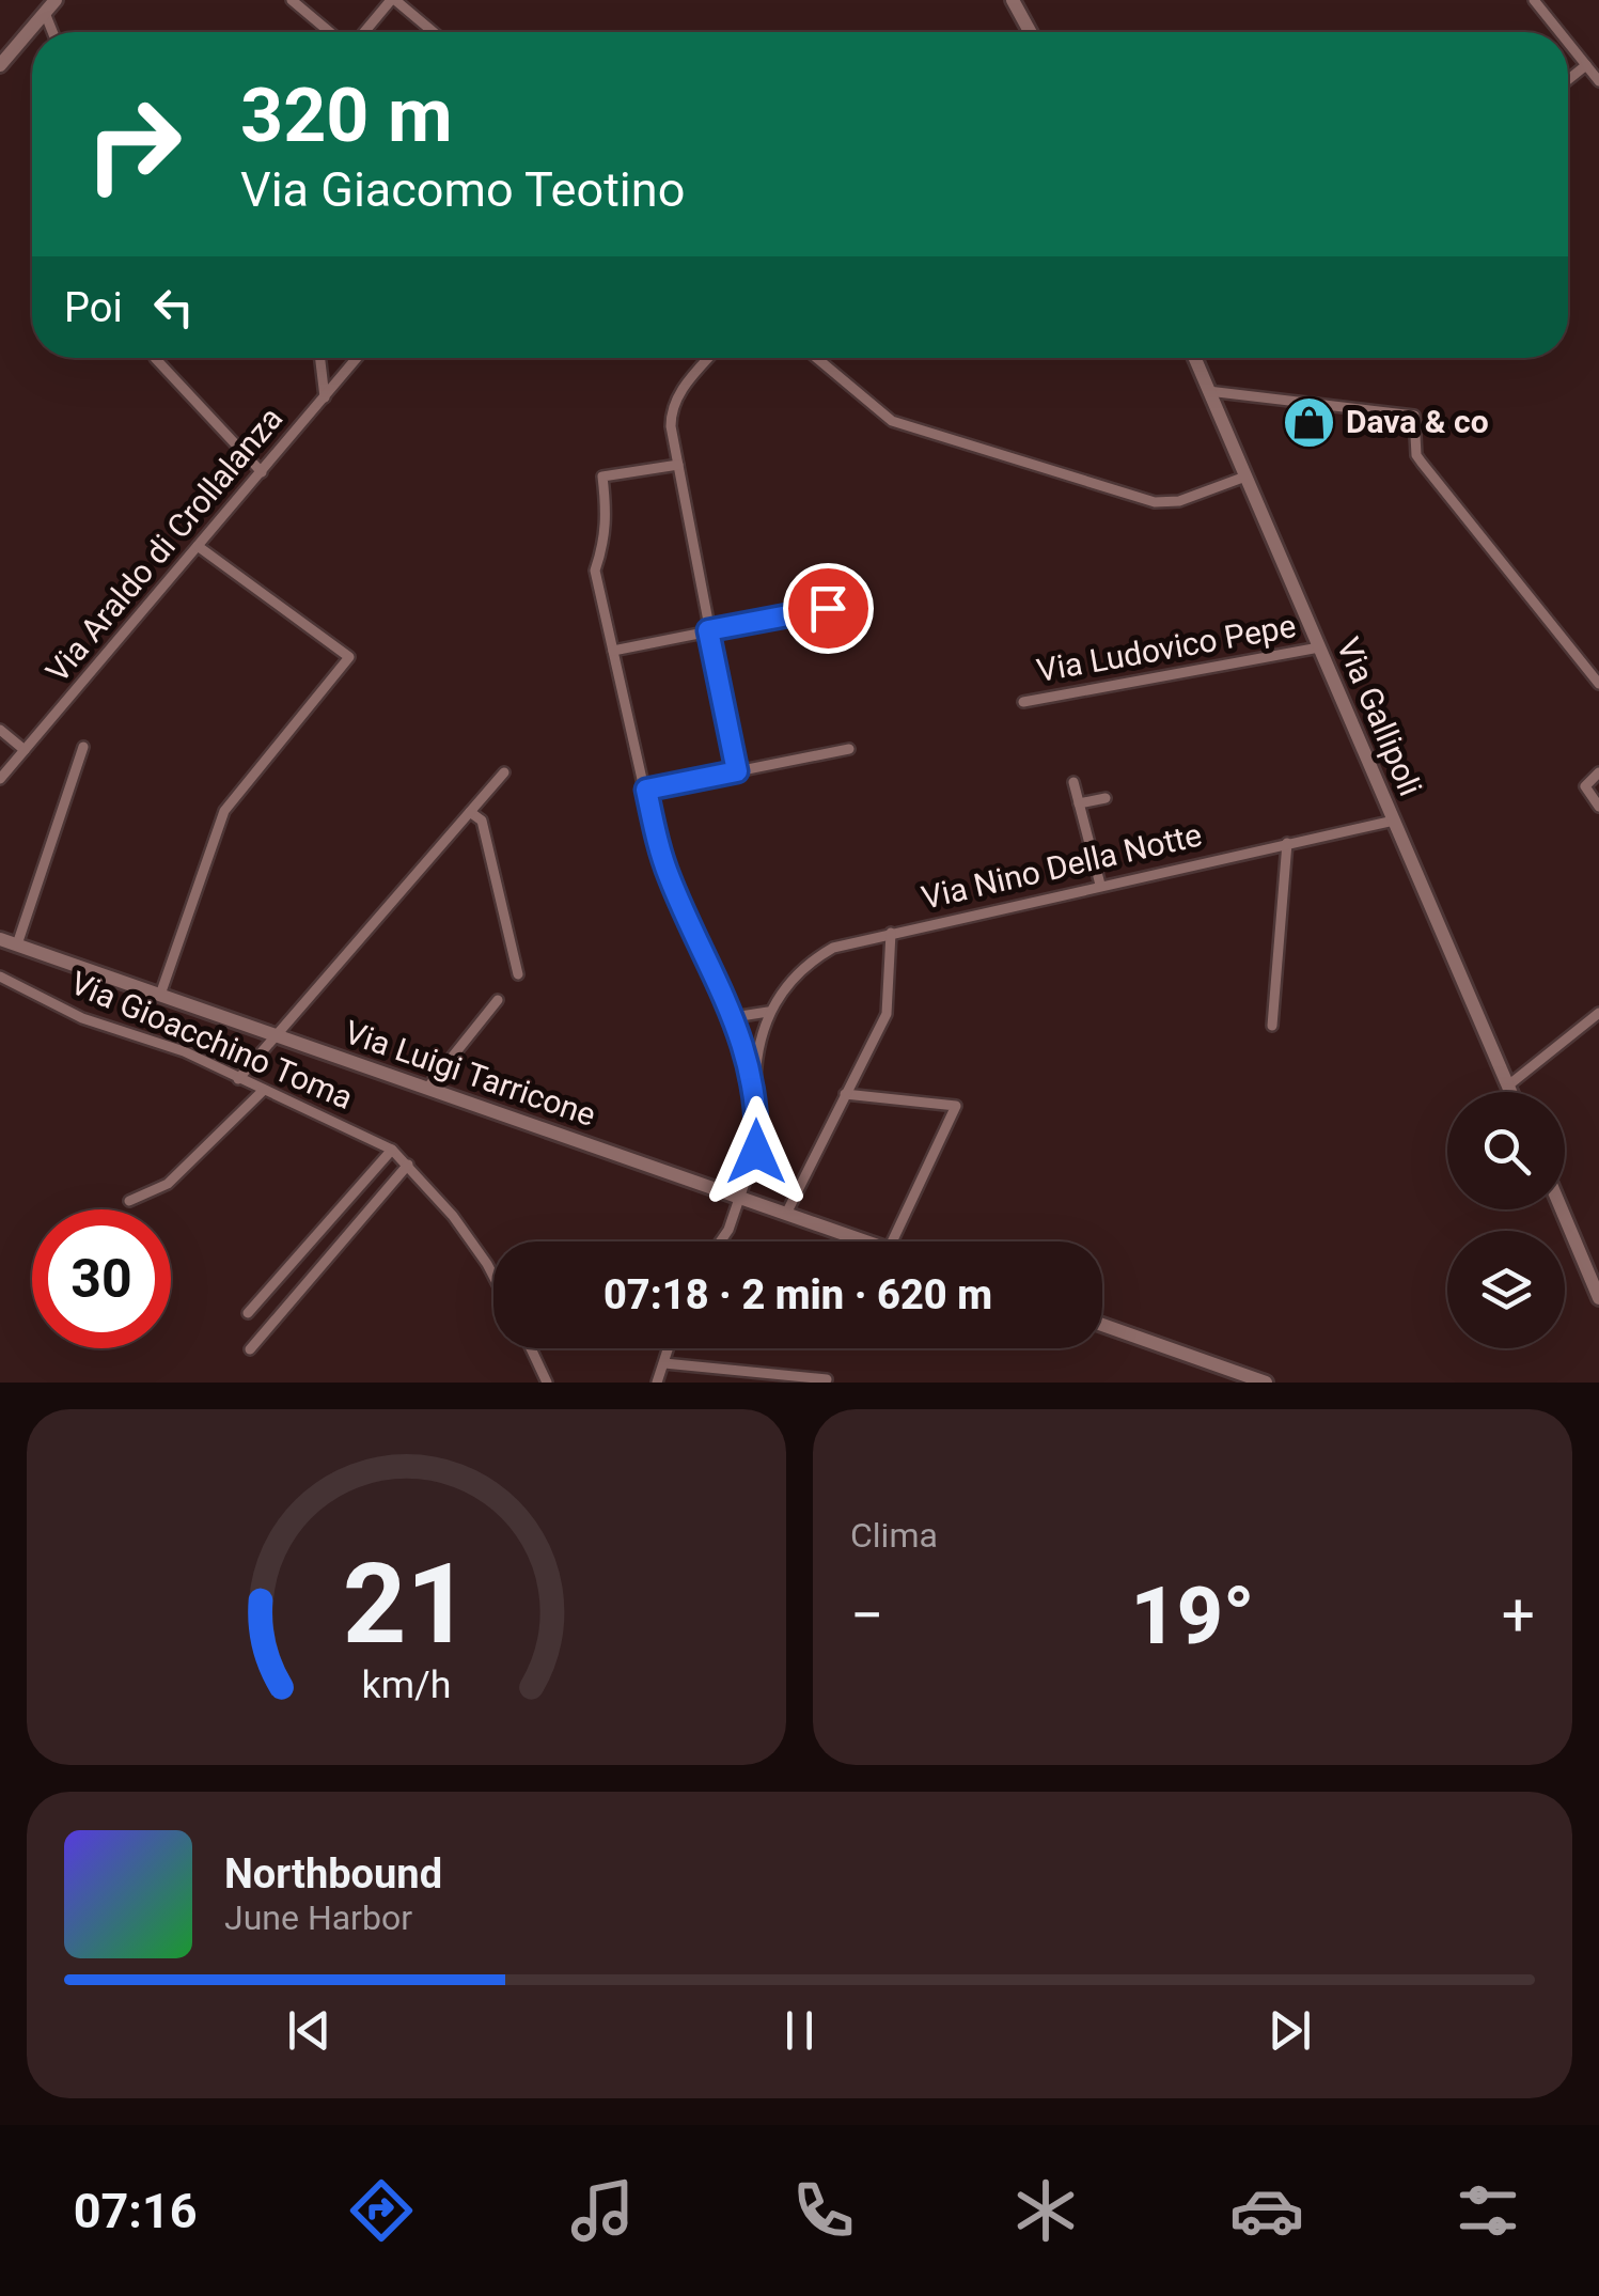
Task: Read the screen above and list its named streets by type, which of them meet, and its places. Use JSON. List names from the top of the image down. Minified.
{"streets":{"main road":["Via Gallipoli","Via Luigi Tarricone"],"street":["Via Araldo di Crollalanza","Via Ludovico Pepe","Via Nino Della Notte","Via Gioacchino Toma"]},"crossings":[["Via Ludovico Pepe","Via Gallipoli"],["Via Gallipoli","Via Nino Della Notte"]],"places":{"shop":["Dava & co"]},"page":{"turn":["320 m","Via Giacomo Teotino"],"then":"Poi","limit":"30","trip":"07:18 · 2 min · 620 m","tile":"Clima","heat":["−","19°","+"],"song":["Northbound","June Harbor"],"tabs":"07:16","gauge":["21","km/h"]}}
